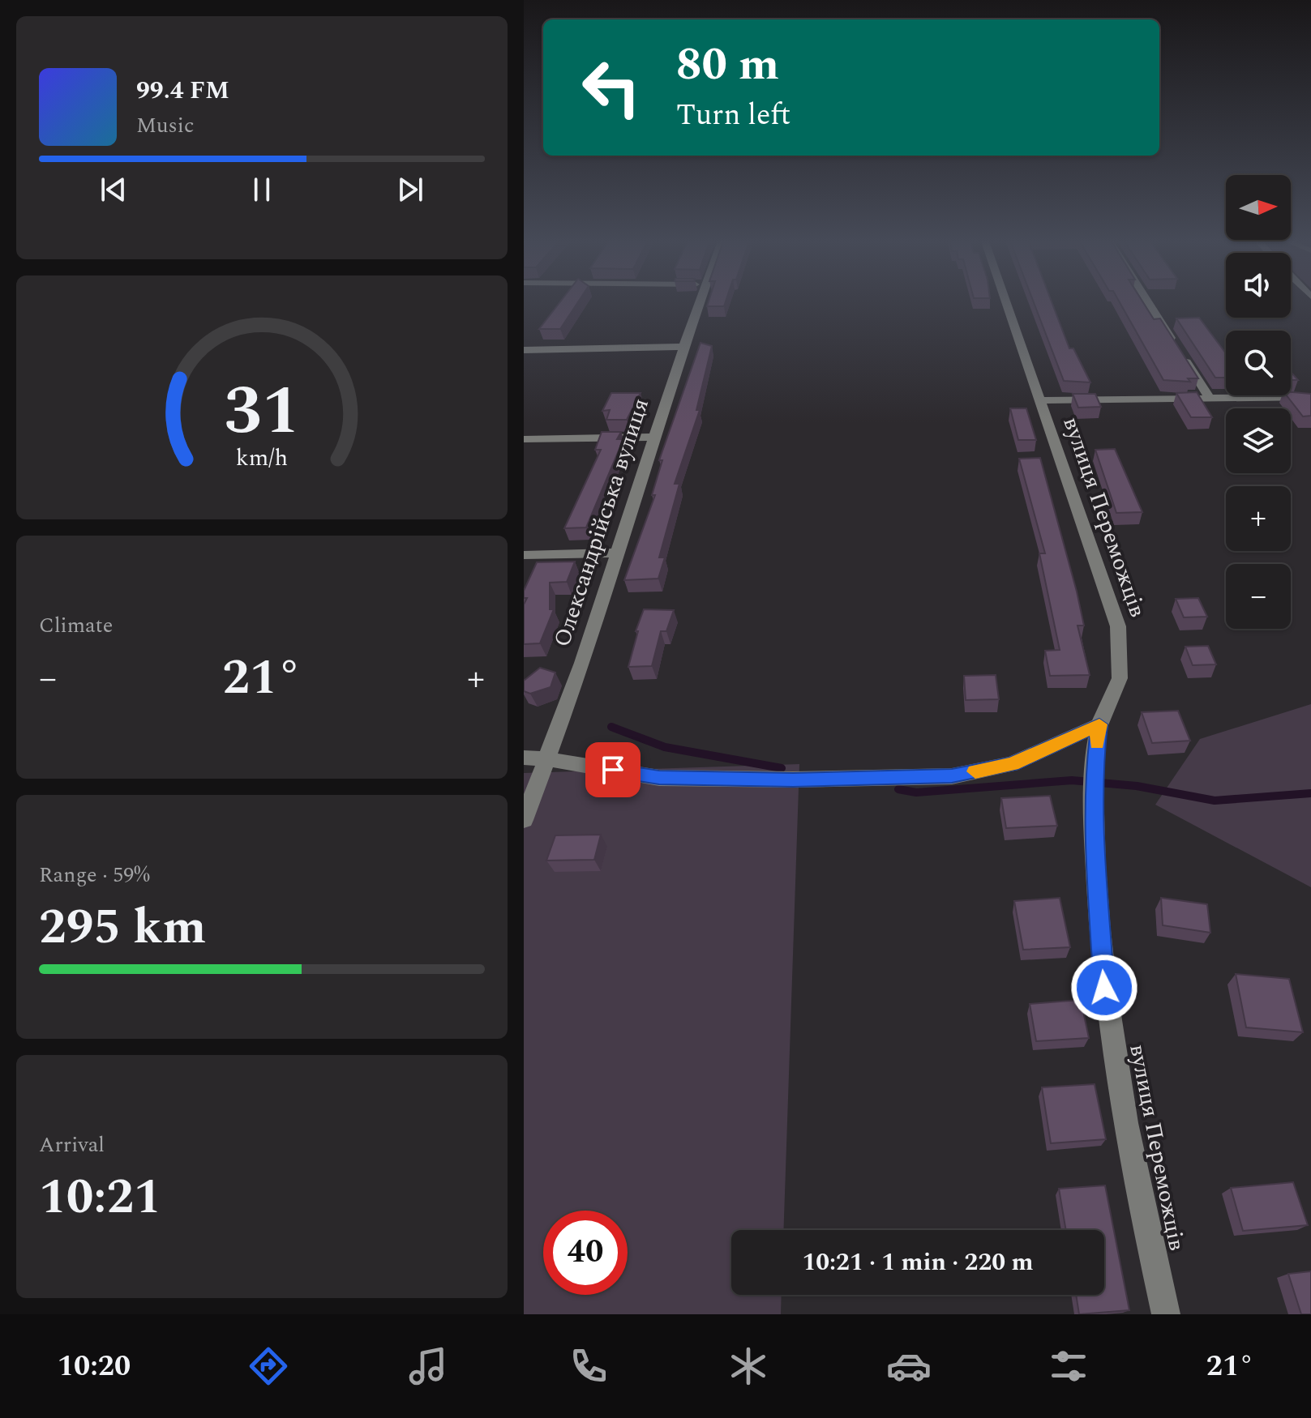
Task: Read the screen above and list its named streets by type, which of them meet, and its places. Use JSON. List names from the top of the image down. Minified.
{"streets":{"street":["вулиця Переможців","Олександрійська вулиця"]},"north":"right","page":{"turn":["80 m","Turn left"],"song":["99.4 FM","Music"],"map_buttons":["+","−"],"tile":["Climate",["Range · 59%","295 km"],["Arrival","10:21"]],"heat":["−","21°","+"],"limit":"40","trip":"10:21 · 1 min · 220 m","tabs":["10:20","21°"],"gauge":["31","km/h"]}}
